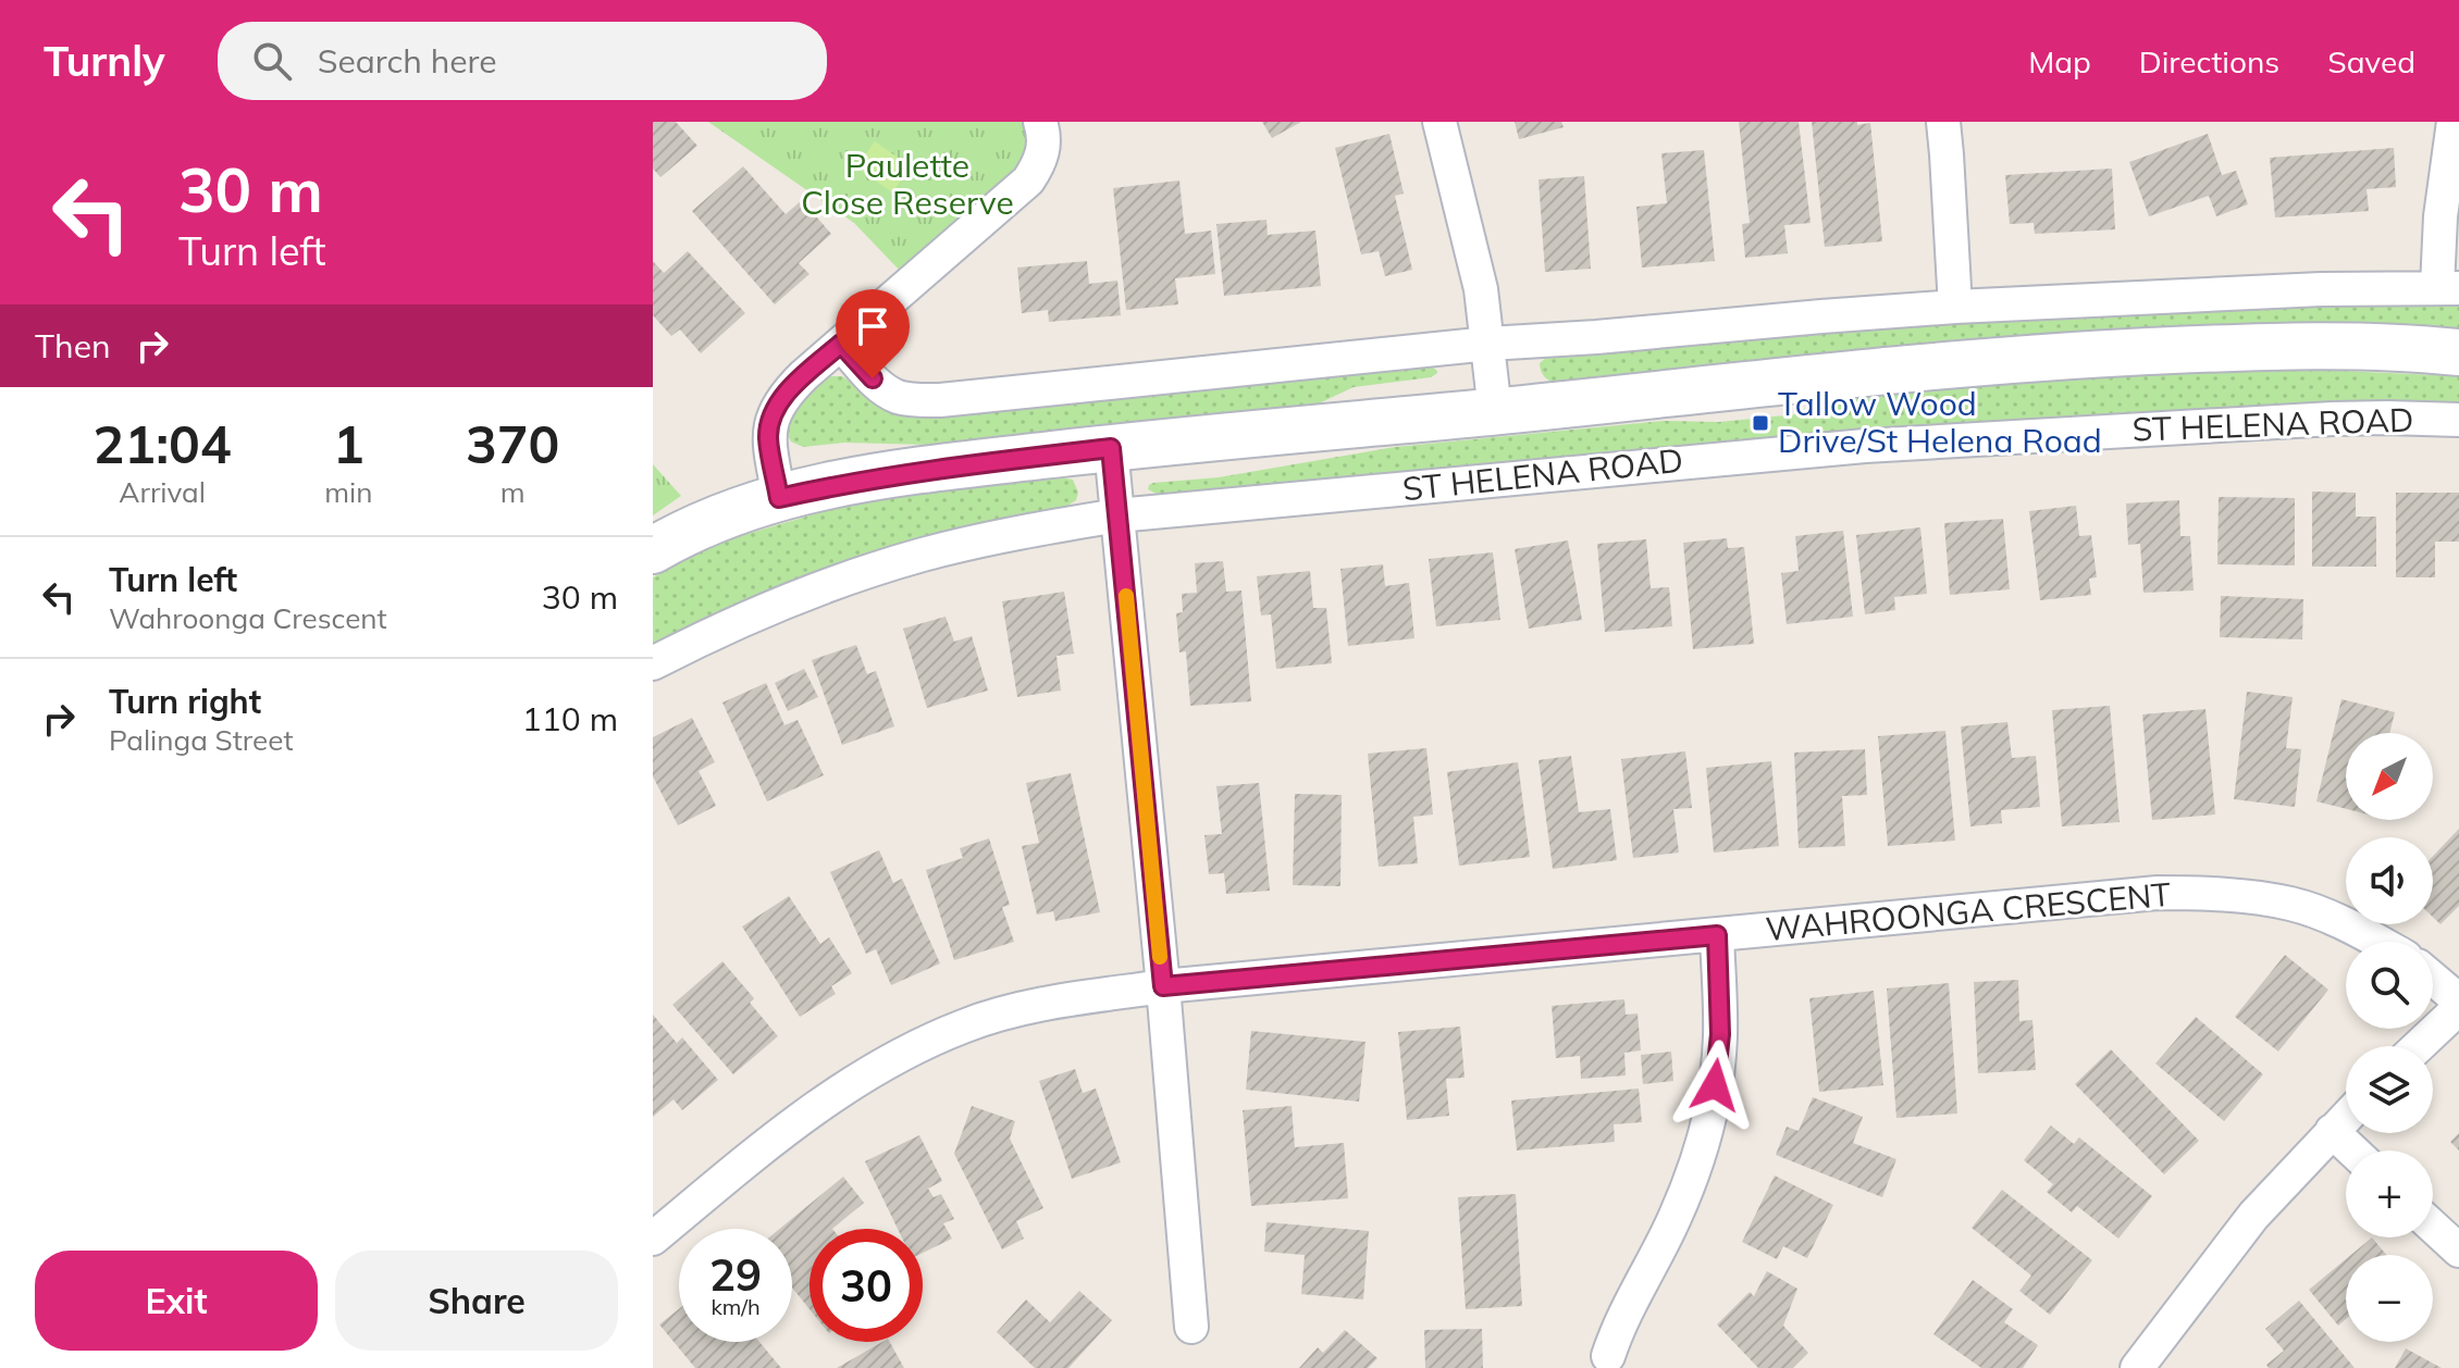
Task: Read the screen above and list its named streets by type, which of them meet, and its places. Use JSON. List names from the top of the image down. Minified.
{"streets":{"main road":["ST HELENA ROAD"],"street":["WAHROONGA CRESCENT"]},"parks":["Paulette Close Reserve"],"places":{"transit":["Tallow Wood Drive/St Helena Road"]},"north":"bottom left","page":{"header":"Turnly","search":"Search here","nav":["Map","Directions","Saved"],"turn":["30 m","Turn left"],"then":"Then","eta":["21:04","Arrival","1","min","370","m"],"list":[{"name":"Turn left","note":"Wahroonga Crescent","value":"30 m"},{"name":"Turn right","note":"Palinga Street","value":"110 m"}],"map_buttons":["+","−"],"speed":"29 km/h","limit":"30","buttons":["Exit","Share"]}}
